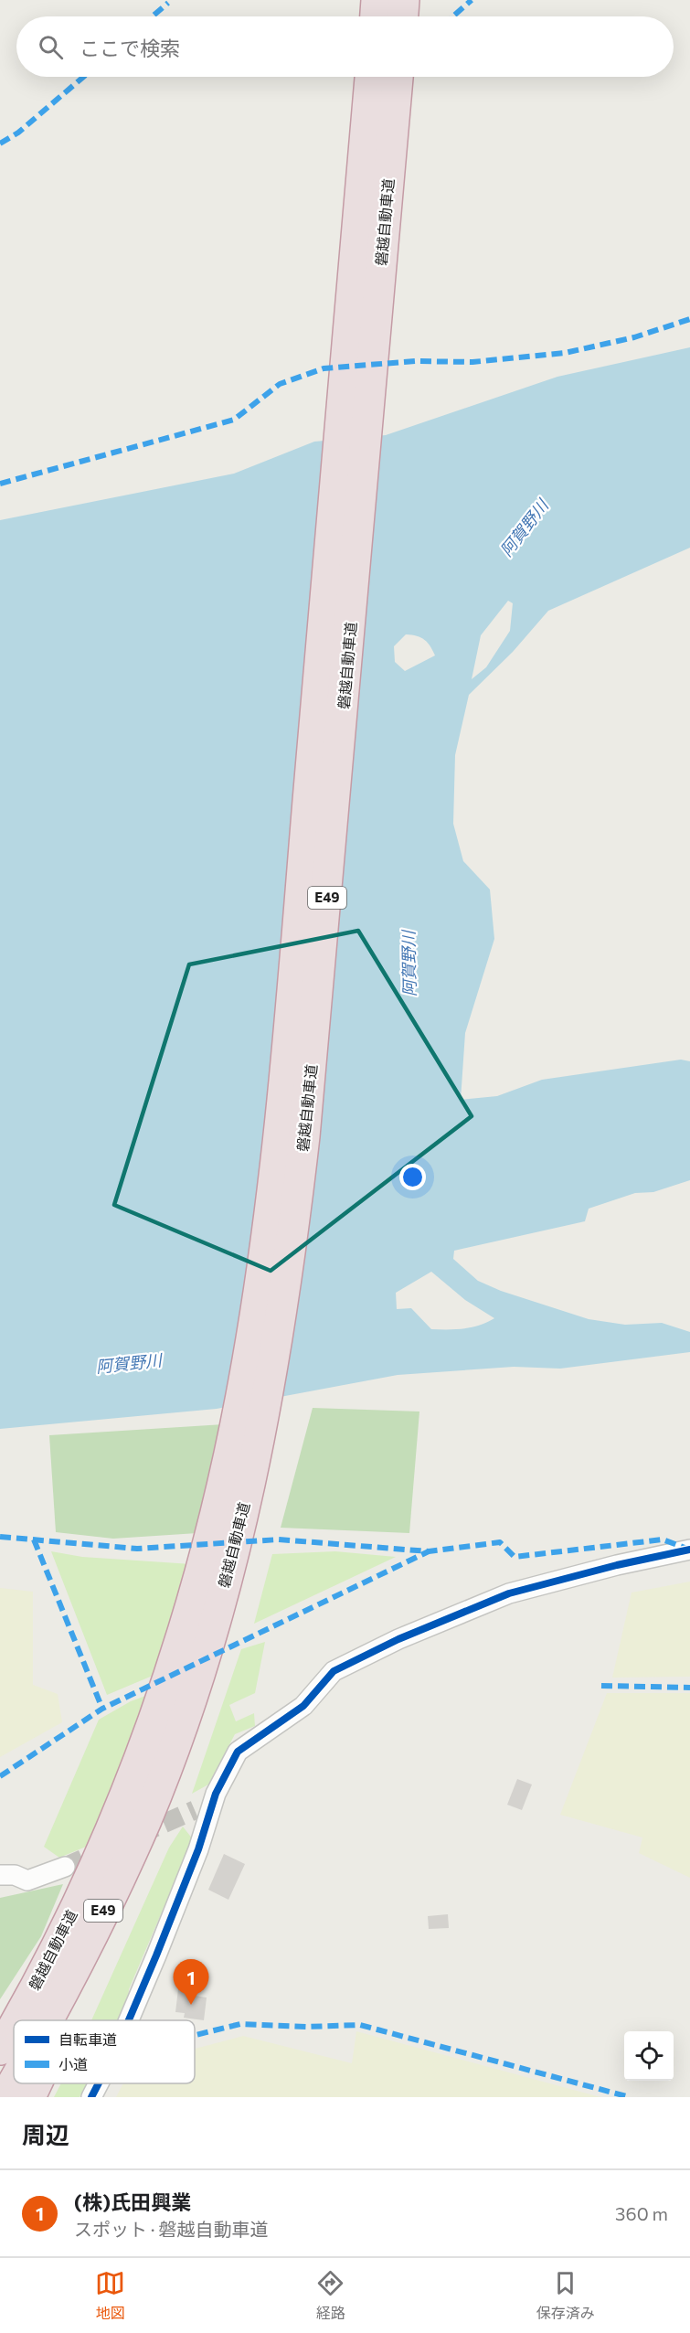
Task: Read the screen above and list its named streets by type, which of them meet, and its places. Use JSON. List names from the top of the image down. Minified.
{"streets":{"highway":["磐越自動車道","E49"]},"water":["阿賀野川"],"legend":["自転車道","小道"],"page":{"search":"ここで検索","pins":"1","heading":"周辺","list":[{"mark":"1","name":"(株)氏田興業","note":"スポット · 磐越自動車道","value":"360 m"}],"nav":["地図","経路","保存済み"]}}
